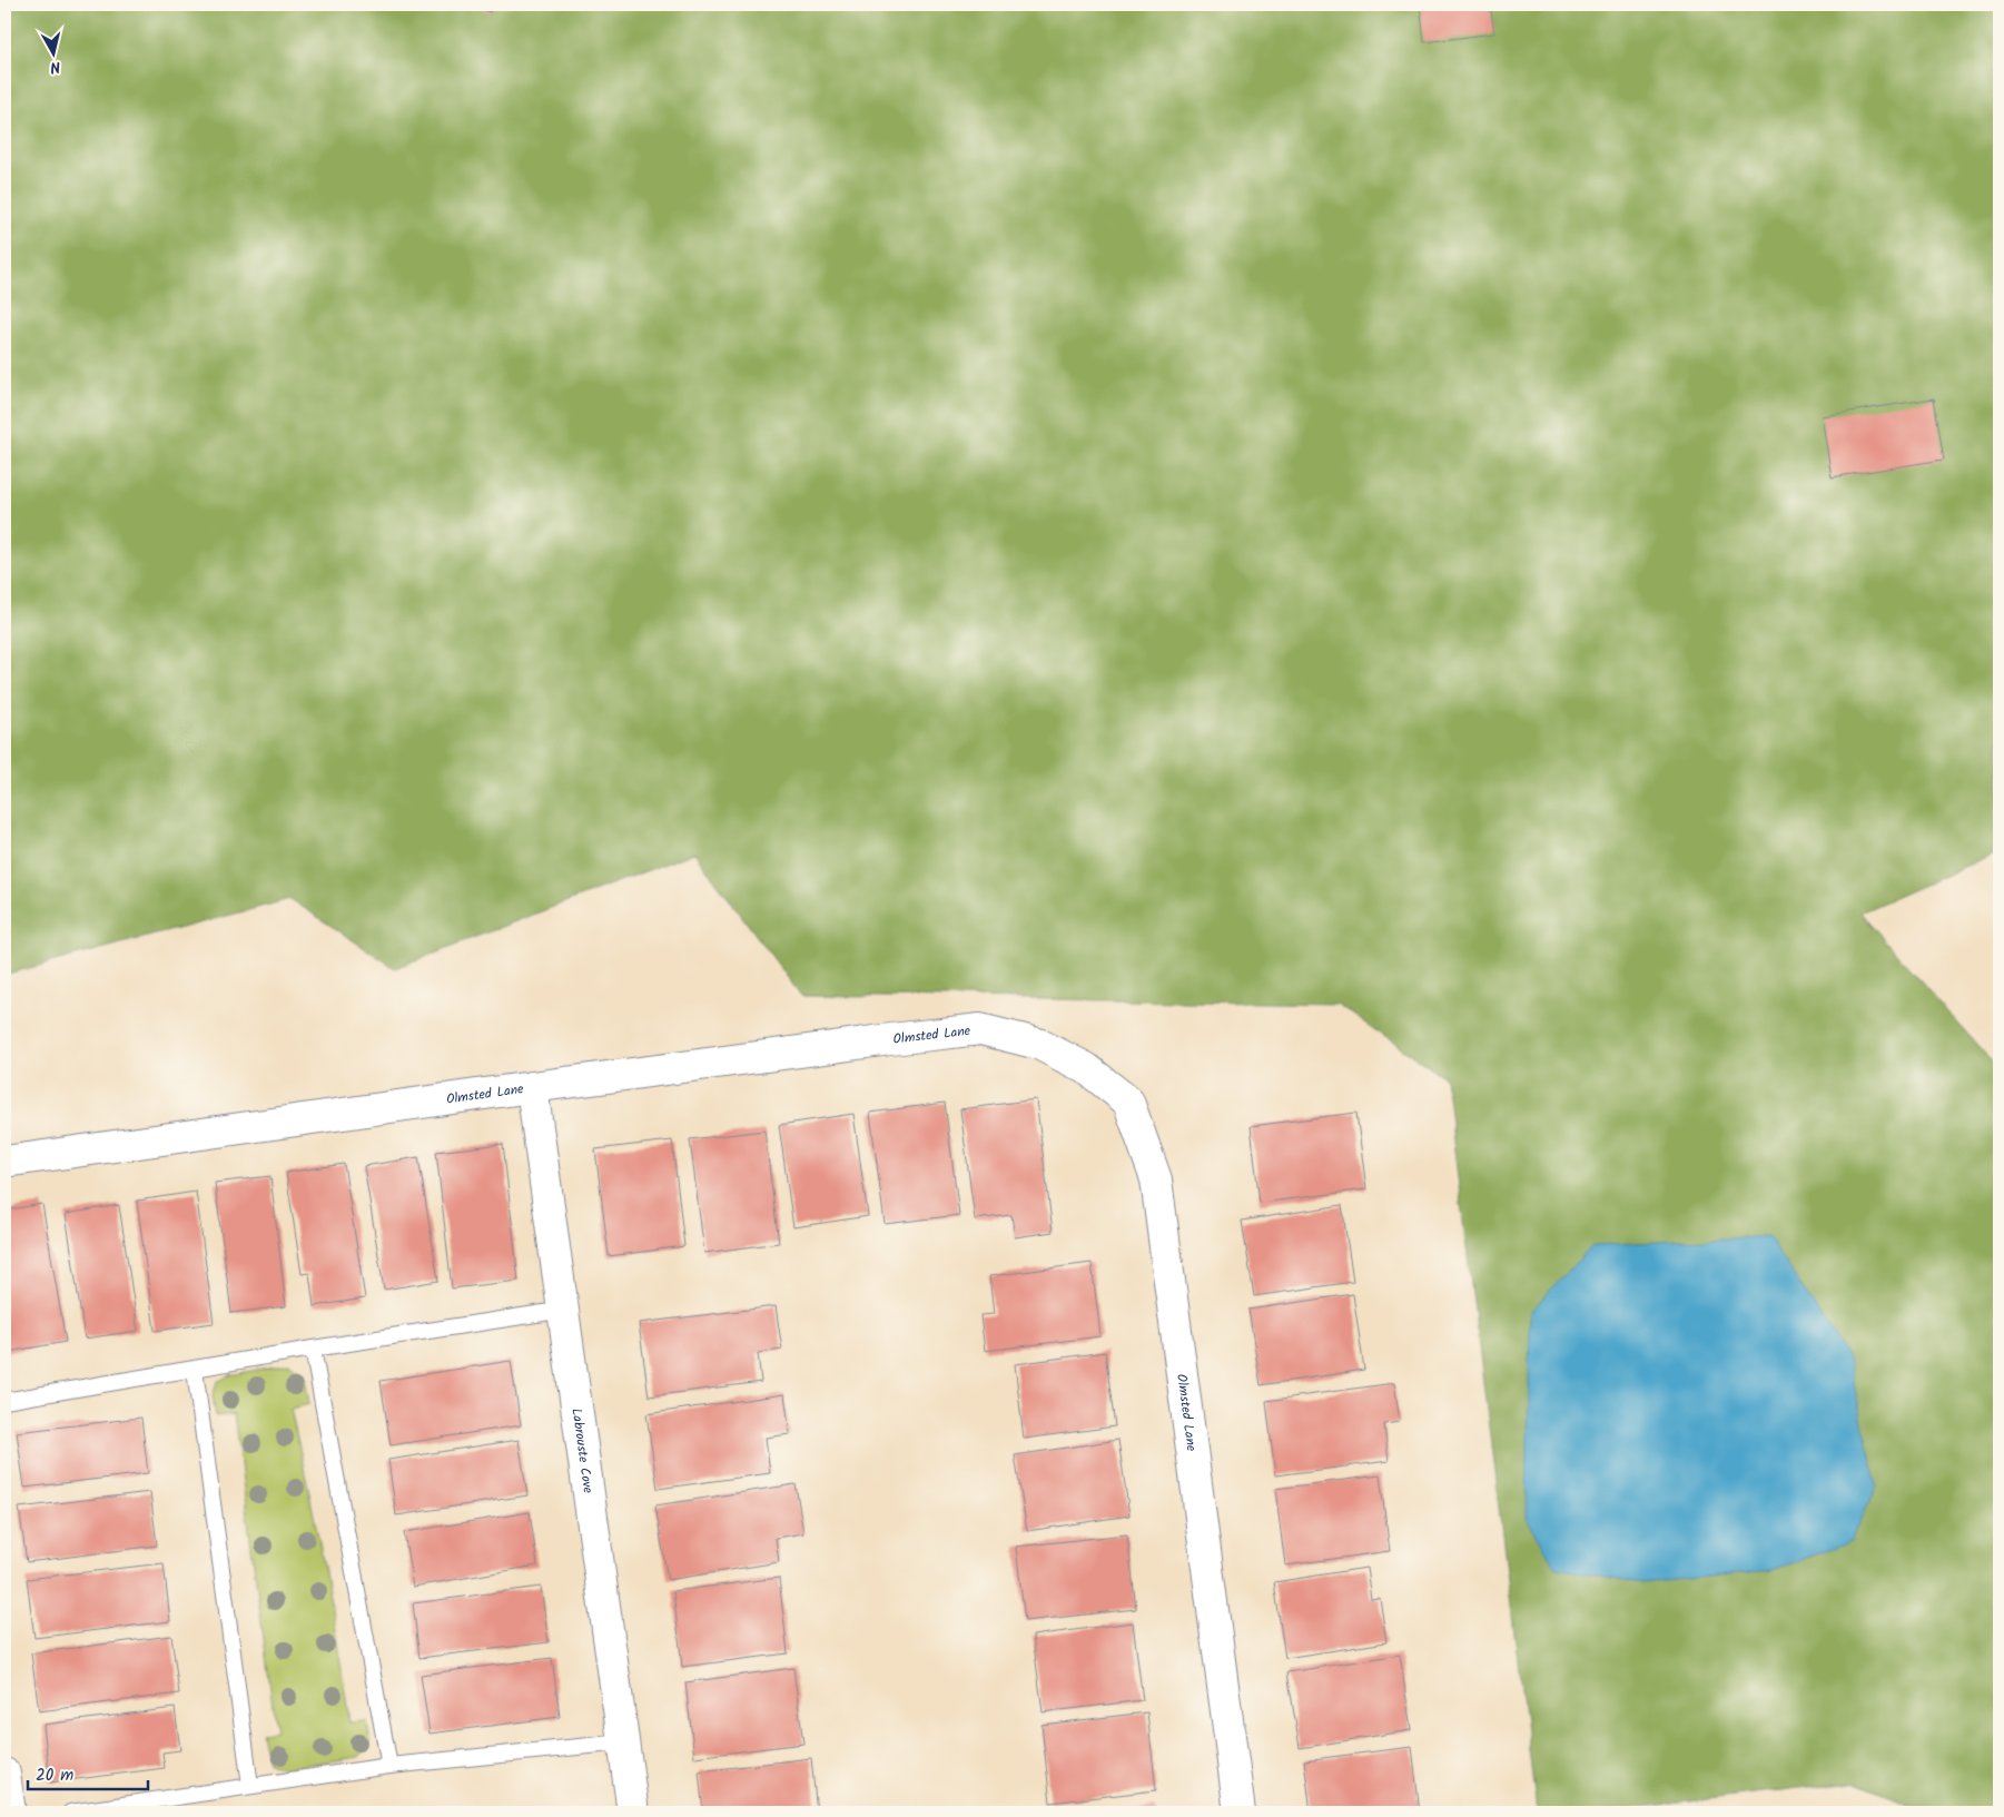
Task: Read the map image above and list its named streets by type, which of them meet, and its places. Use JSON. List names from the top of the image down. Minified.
{"streets":{"street":["Olmsted Lane","Labrouste Cove"]},"crossings":[["Olmsted Lane","Labrouste Cove"]],"scale_bar":"20 m","north":"bottom"}
